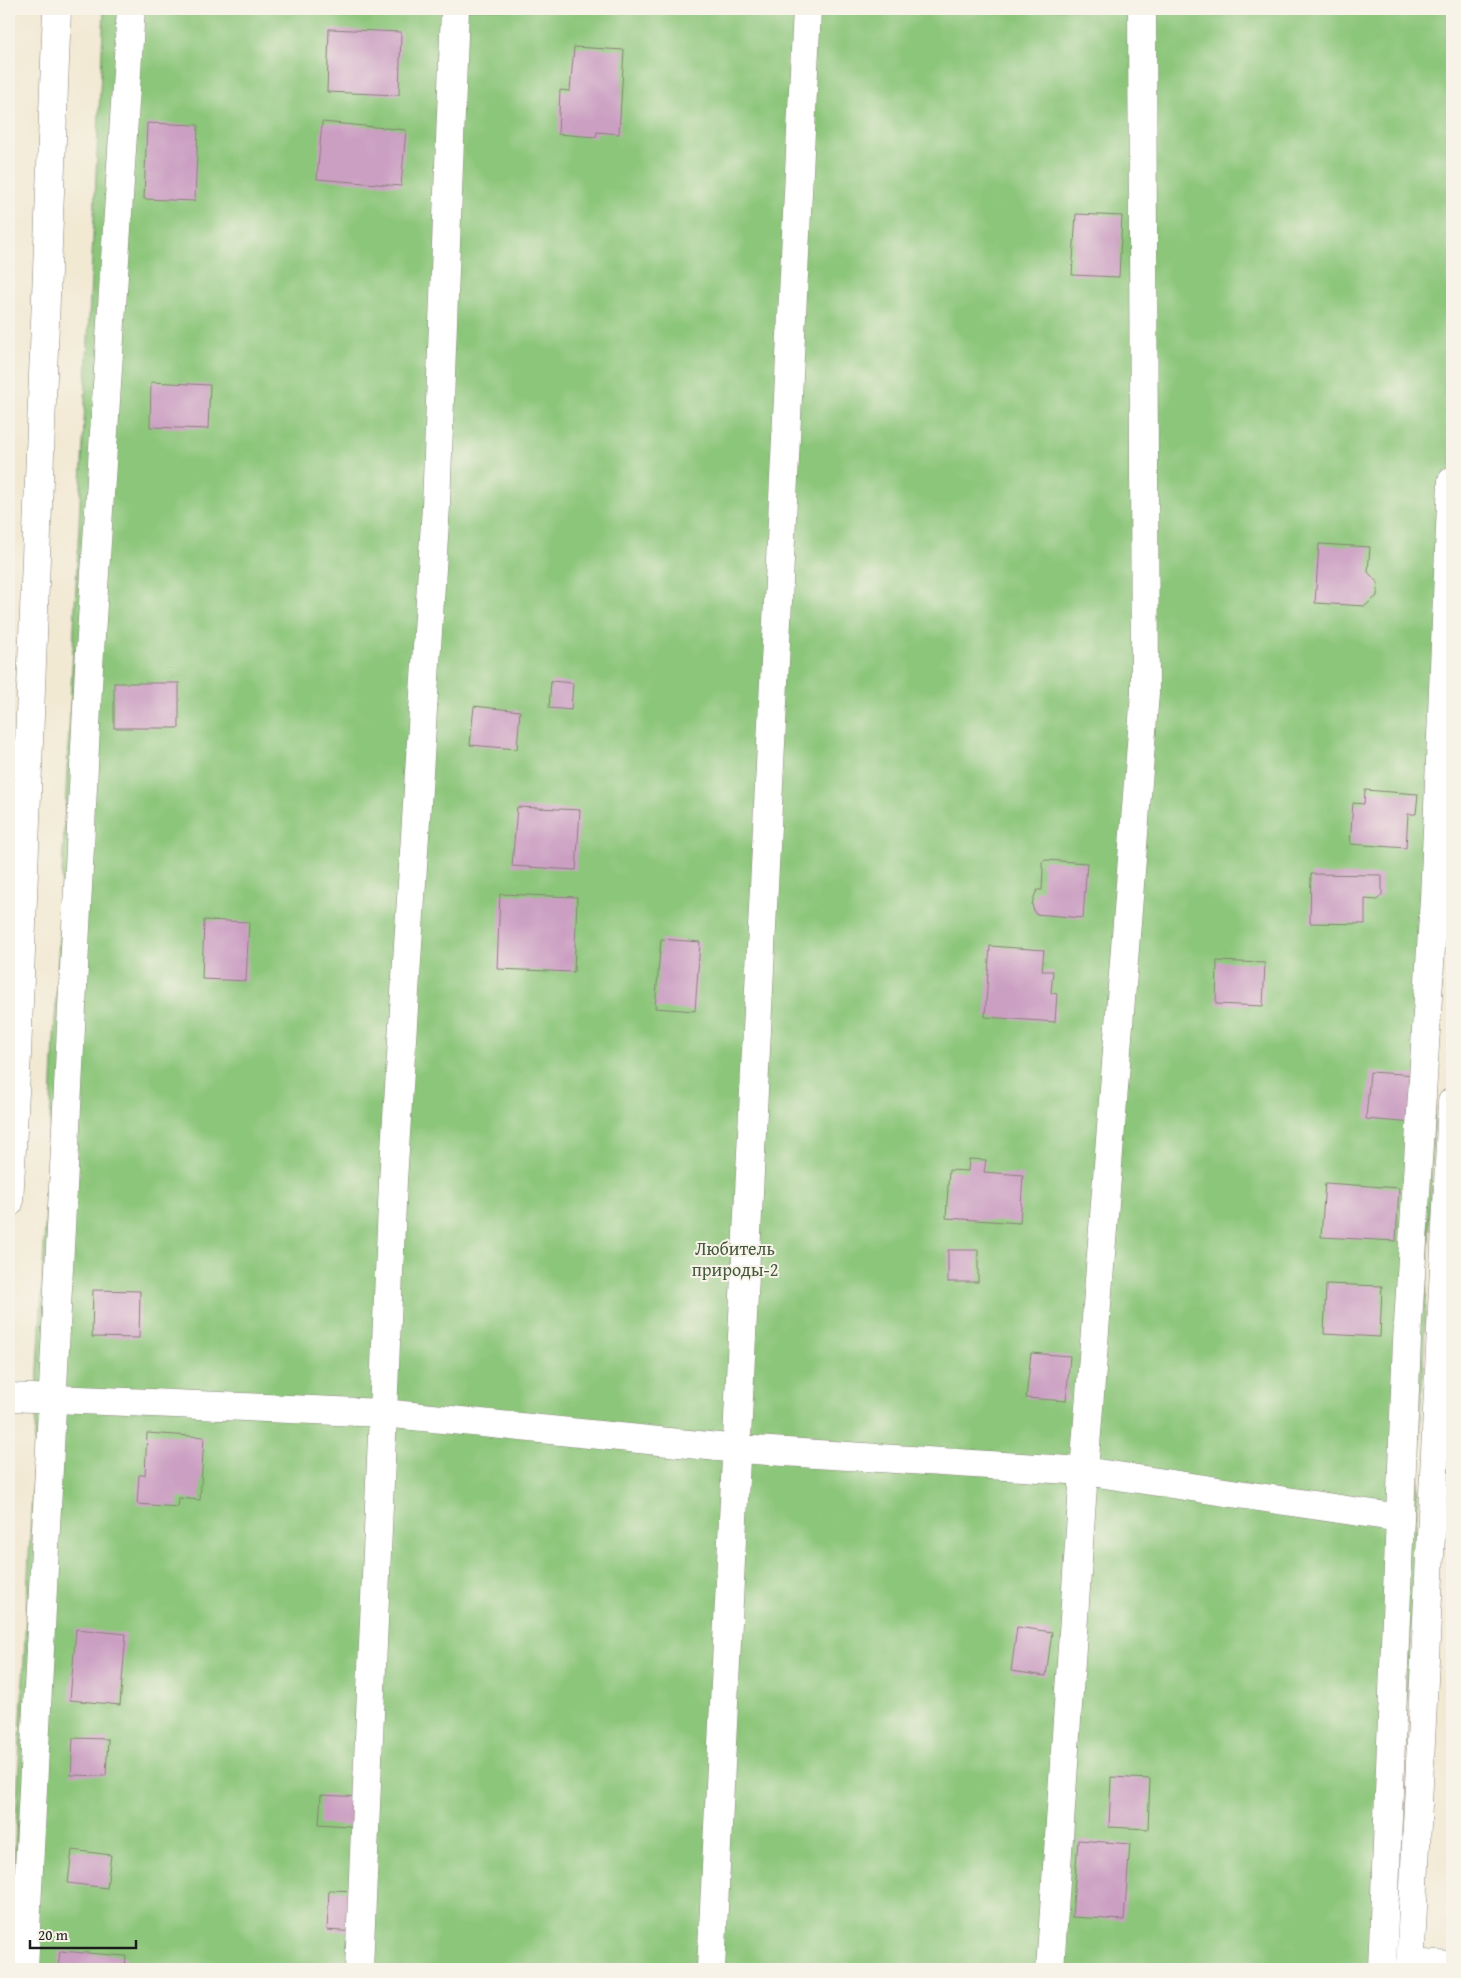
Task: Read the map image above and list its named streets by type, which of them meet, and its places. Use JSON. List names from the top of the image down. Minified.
{"parks":["Любитель природы-2"],"scale_bar":"20 m"}
